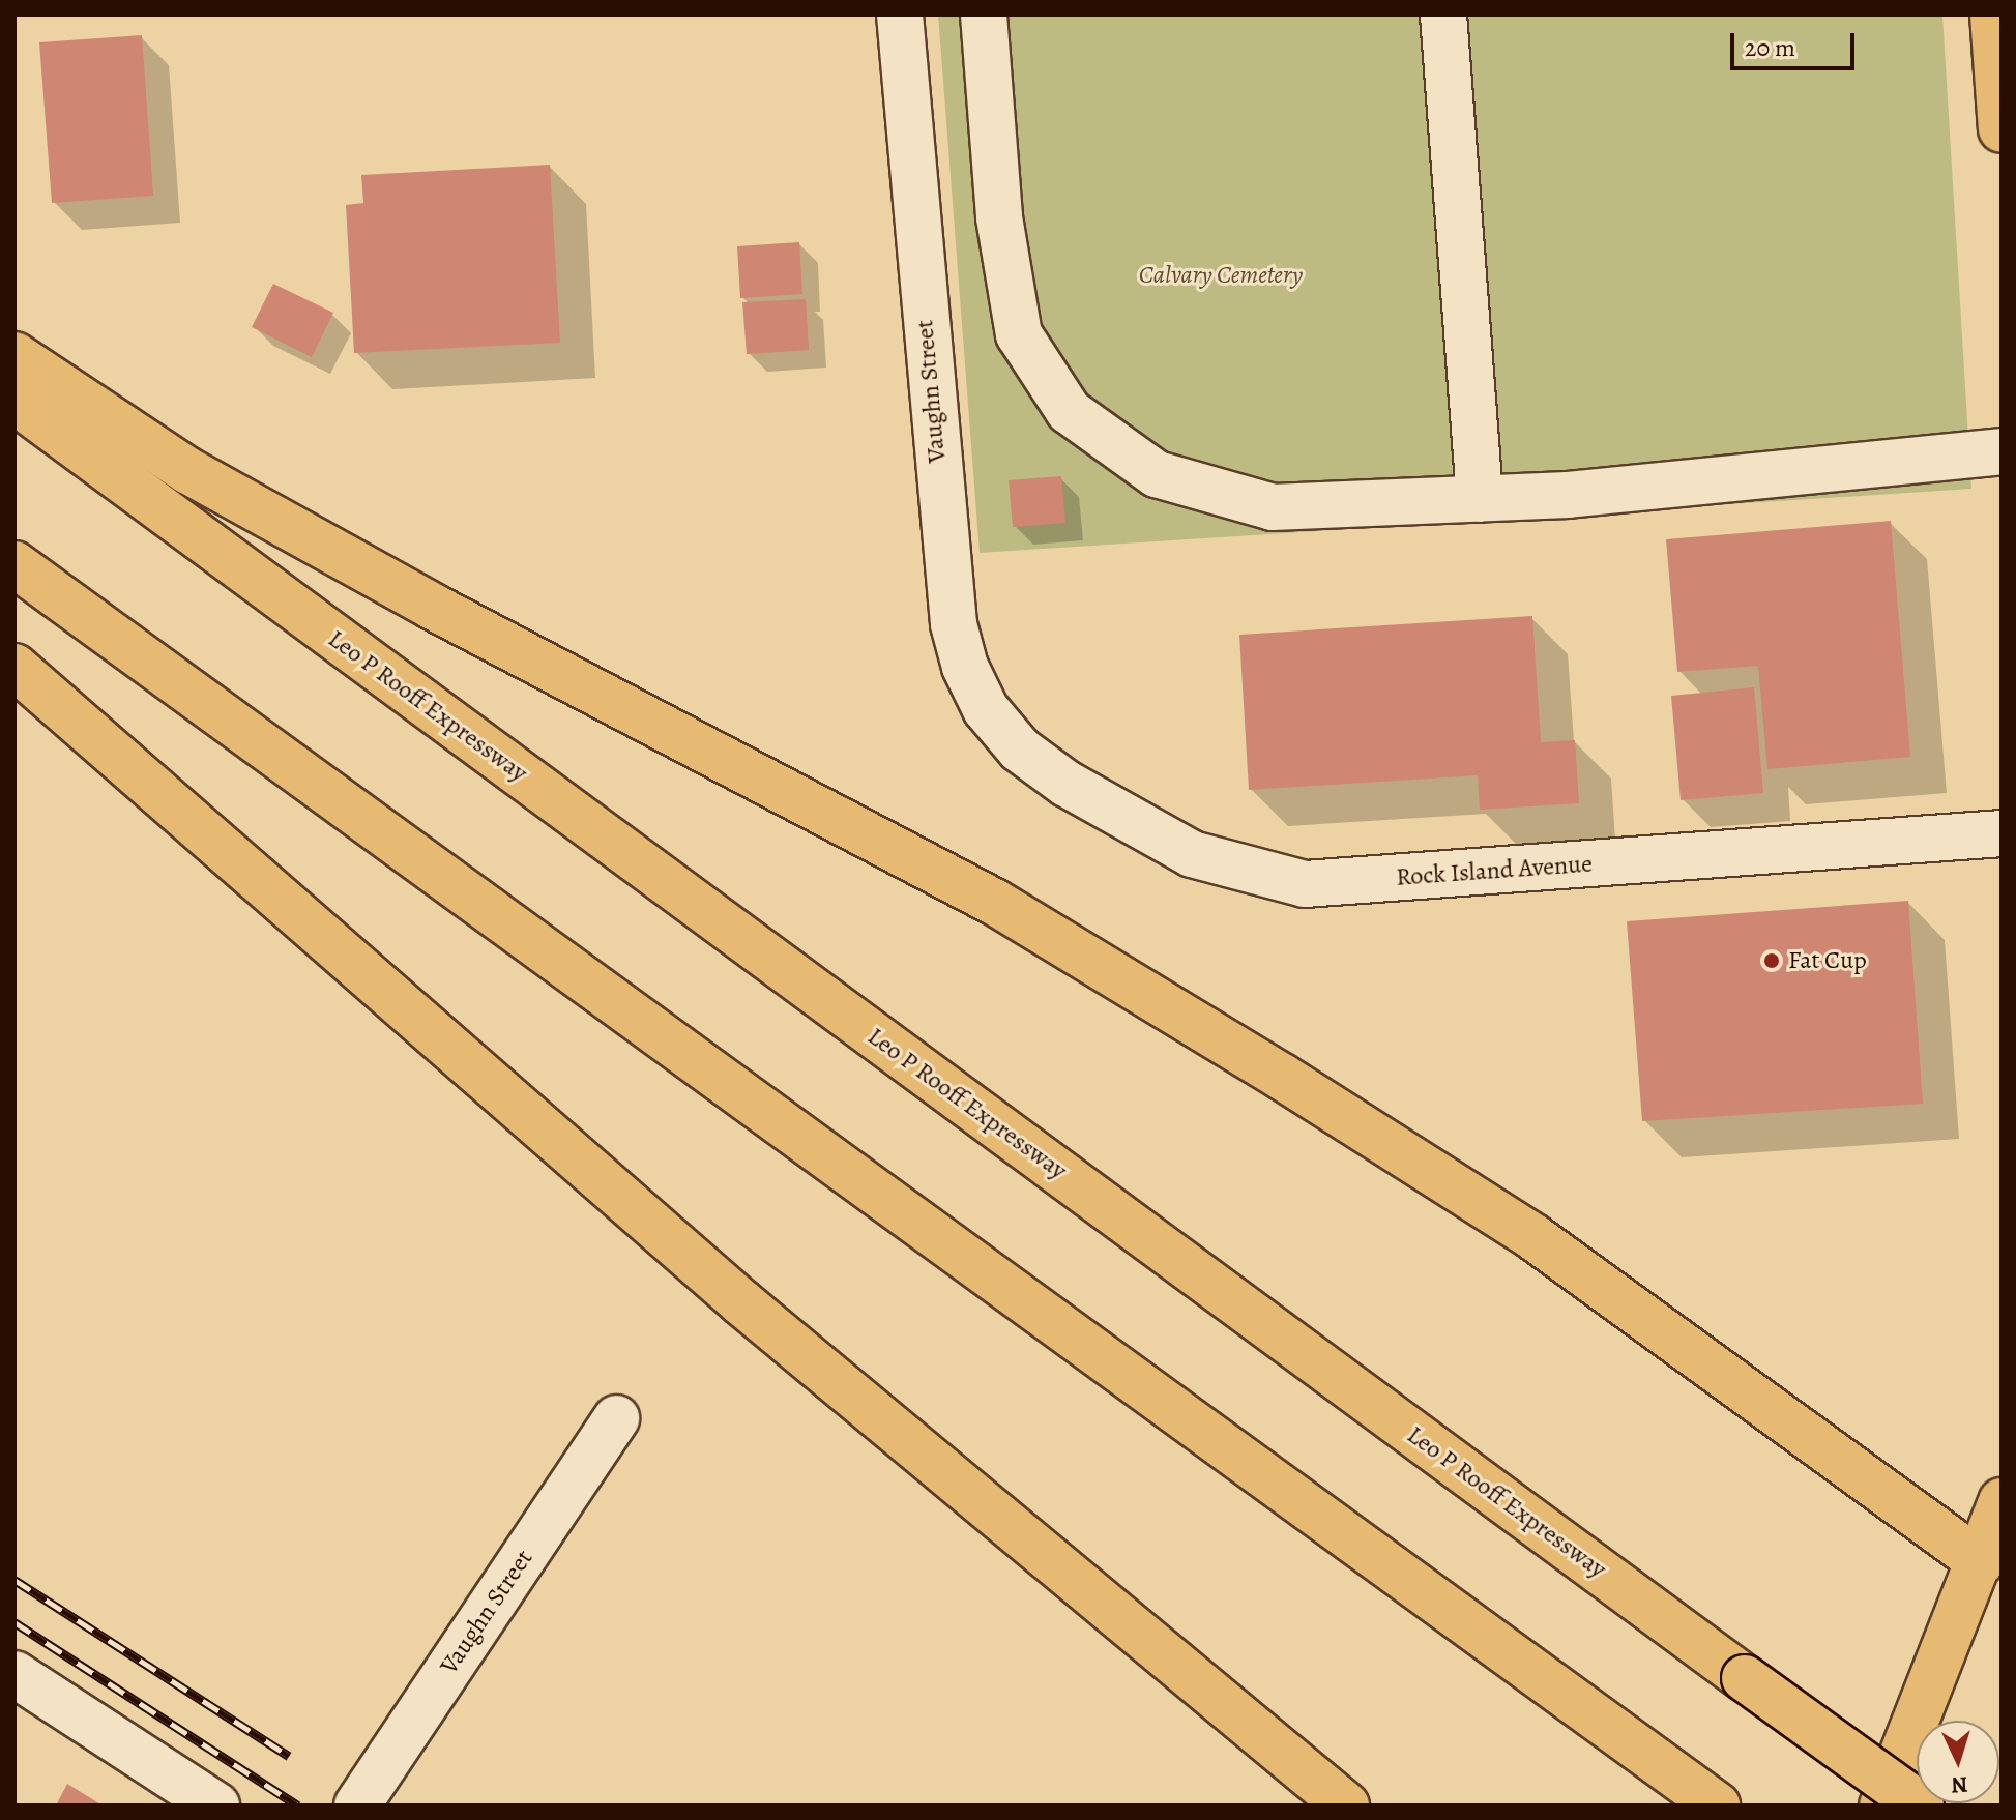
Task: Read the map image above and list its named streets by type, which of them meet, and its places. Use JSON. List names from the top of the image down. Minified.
{"streets":{"main road":["Leo P Rooff Expressway"],"street":["Vaughn Street","Rock Island Avenue"]},"crossings":[["Vaughn Street","Rock Island Avenue"]],"parks":["Calvary Cemetery"],"places":["Fat Cup"],"scale_bar":"20 m","north":"bottom"}
